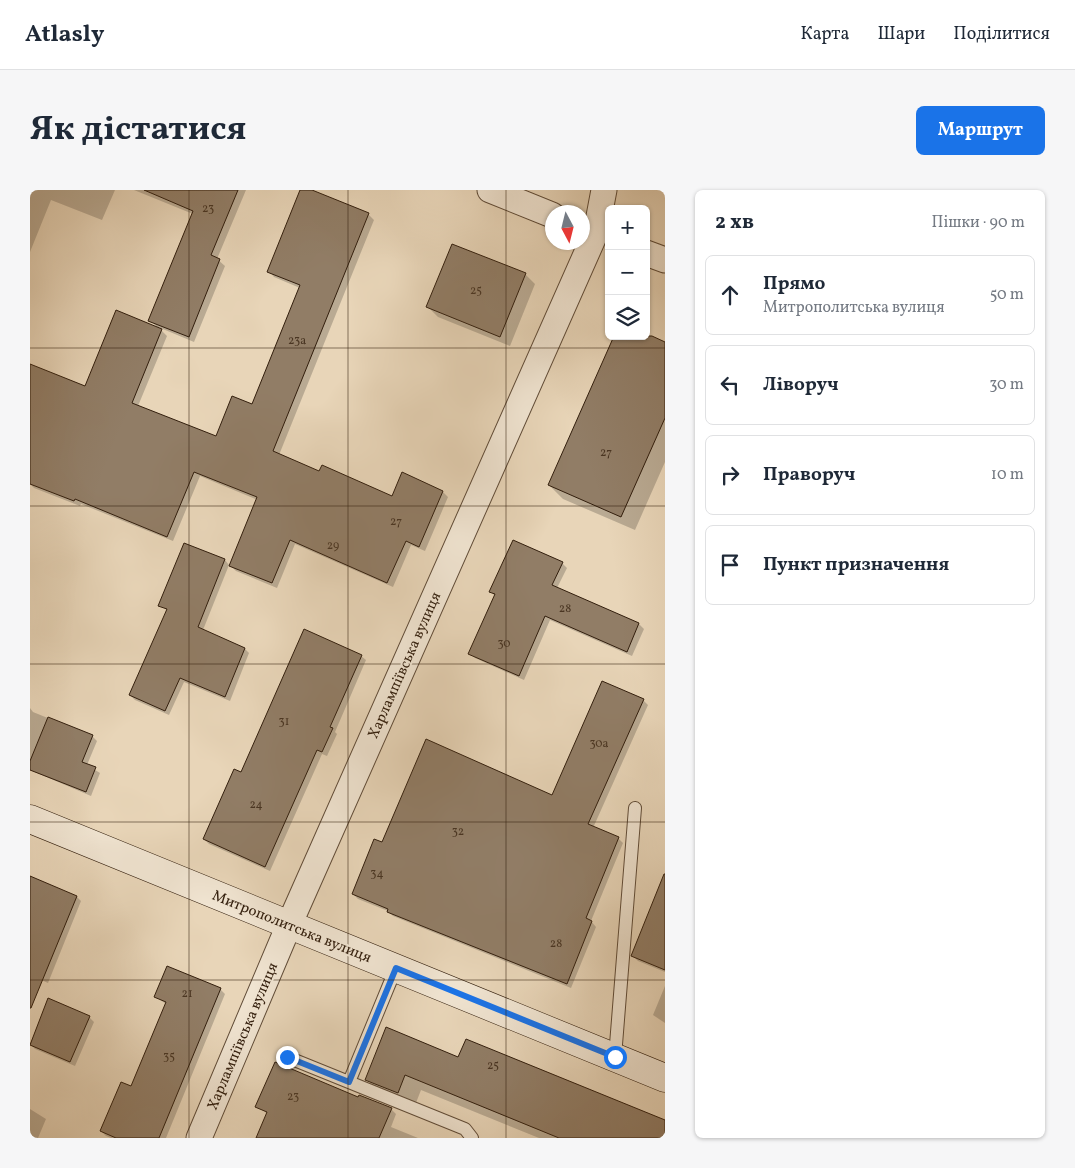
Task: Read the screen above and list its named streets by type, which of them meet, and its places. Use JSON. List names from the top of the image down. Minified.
{"streets":{"street":["Харлампіївська вулиця","Митрополитська вулиця"]},"crossings":[["Харлампіївська вулиця","Митрополитська вулиця"]],"house_numbers":["23","25","23а","27","27","29","28","30","31","30а","24","32","34","28","21","35","25","23"],"north":"bottom","page":{"header":"Atlasly","nav":["Карта","Шари","Поділитися"],"title":"Як дістатися","buttons":"Маршрут","heading":["2 хв","Пішки · 90 m"],"map_buttons":["+","−"],"list":[["Прямо","Митрополитська вулиця","50 m"],["Ліворуч","30 m"],["Праворуч","10 m"],"Пункт призначення"]}}
